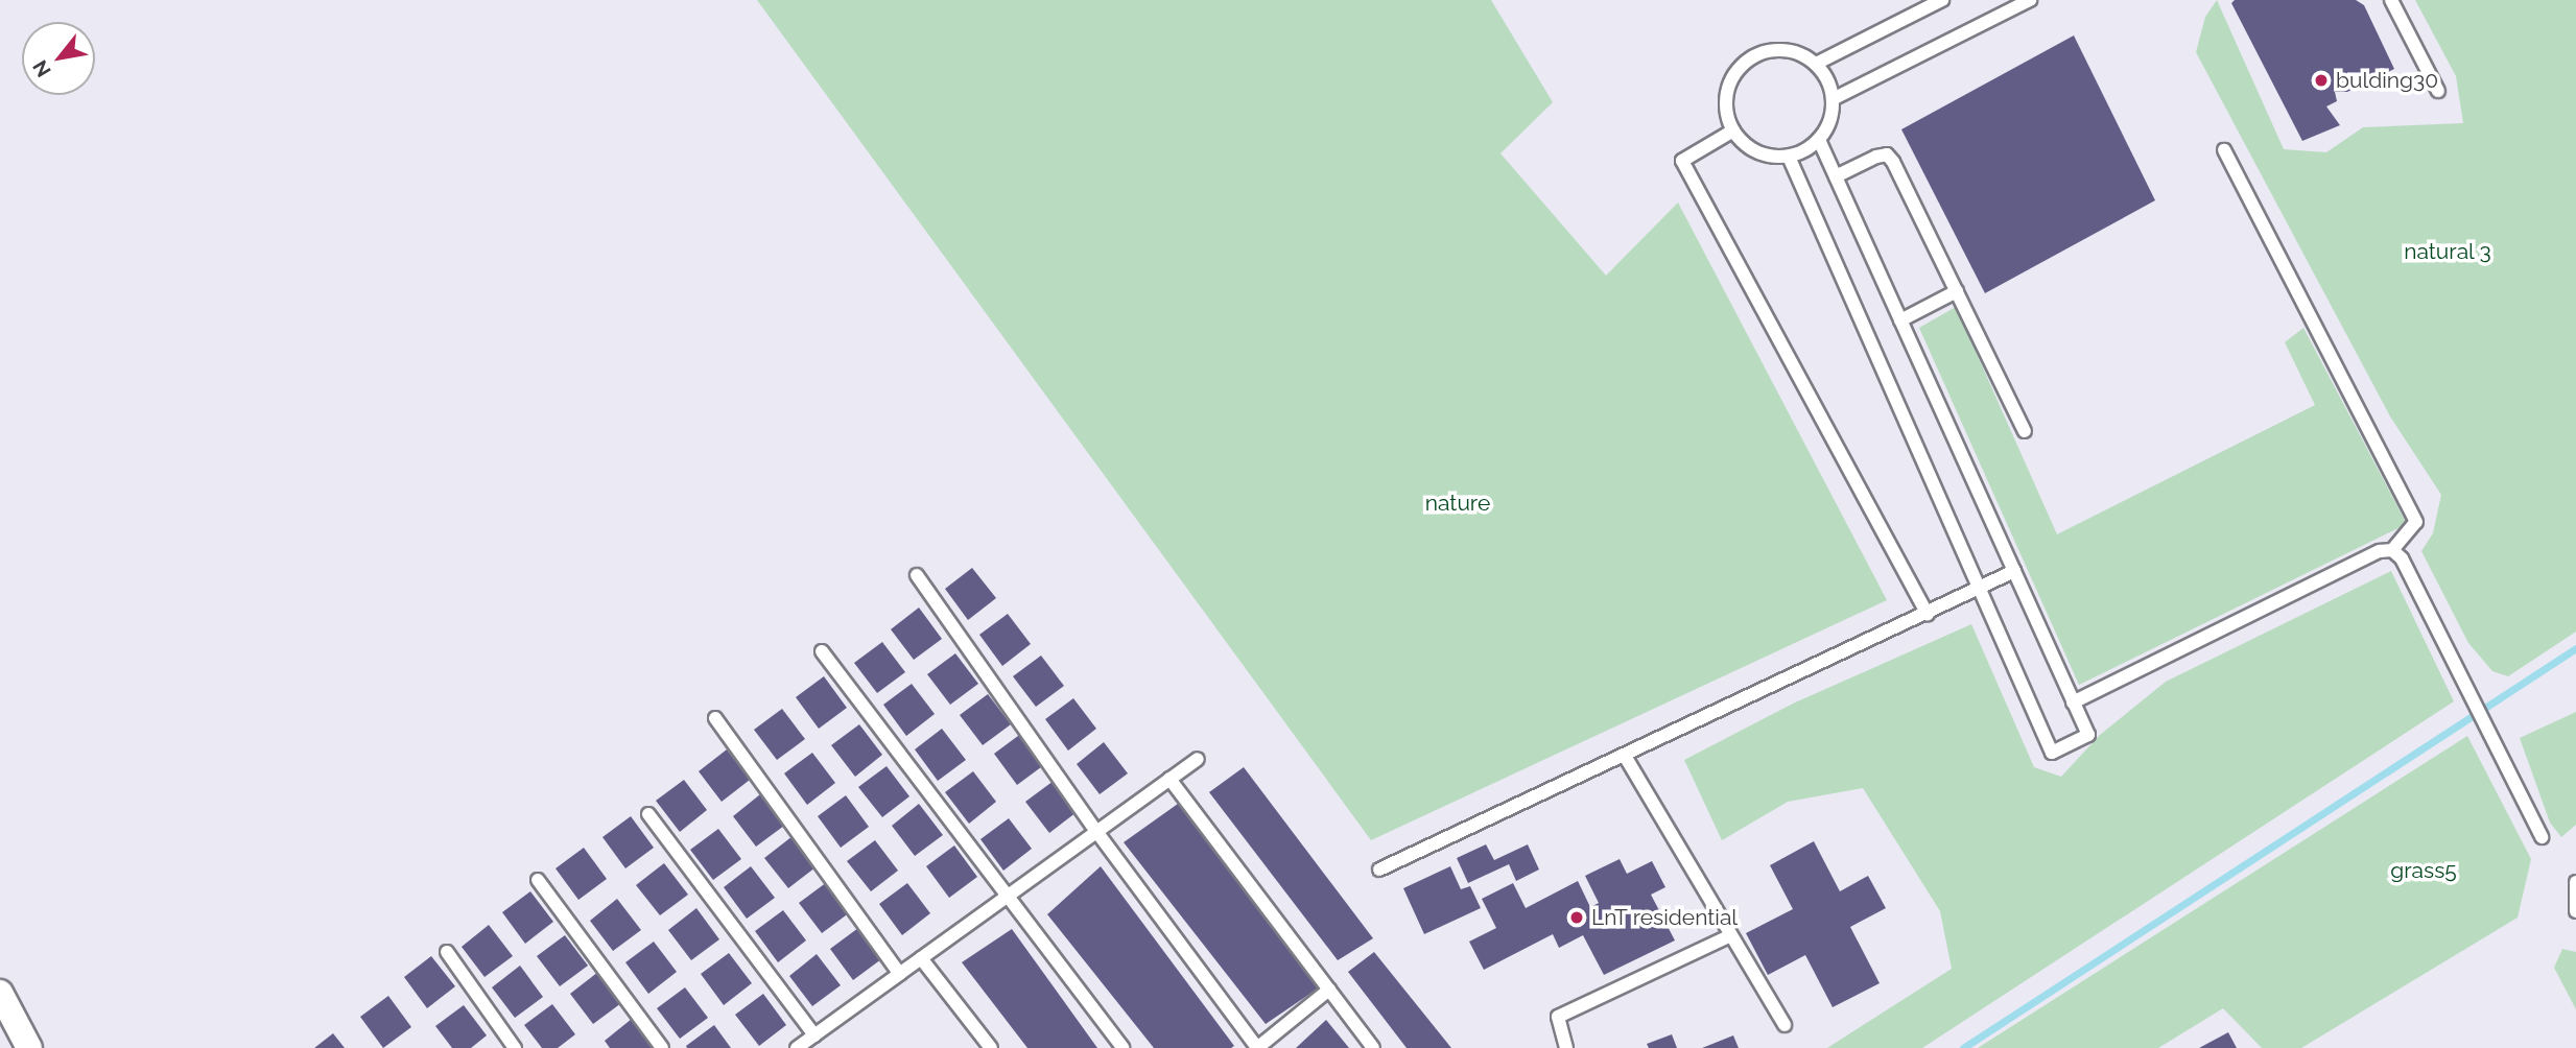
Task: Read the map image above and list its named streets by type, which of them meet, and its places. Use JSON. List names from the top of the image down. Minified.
{"parks":["natural 3","nature","grass5"],"places":["bulding30","LnT residential"],"north":"bottom left"}
